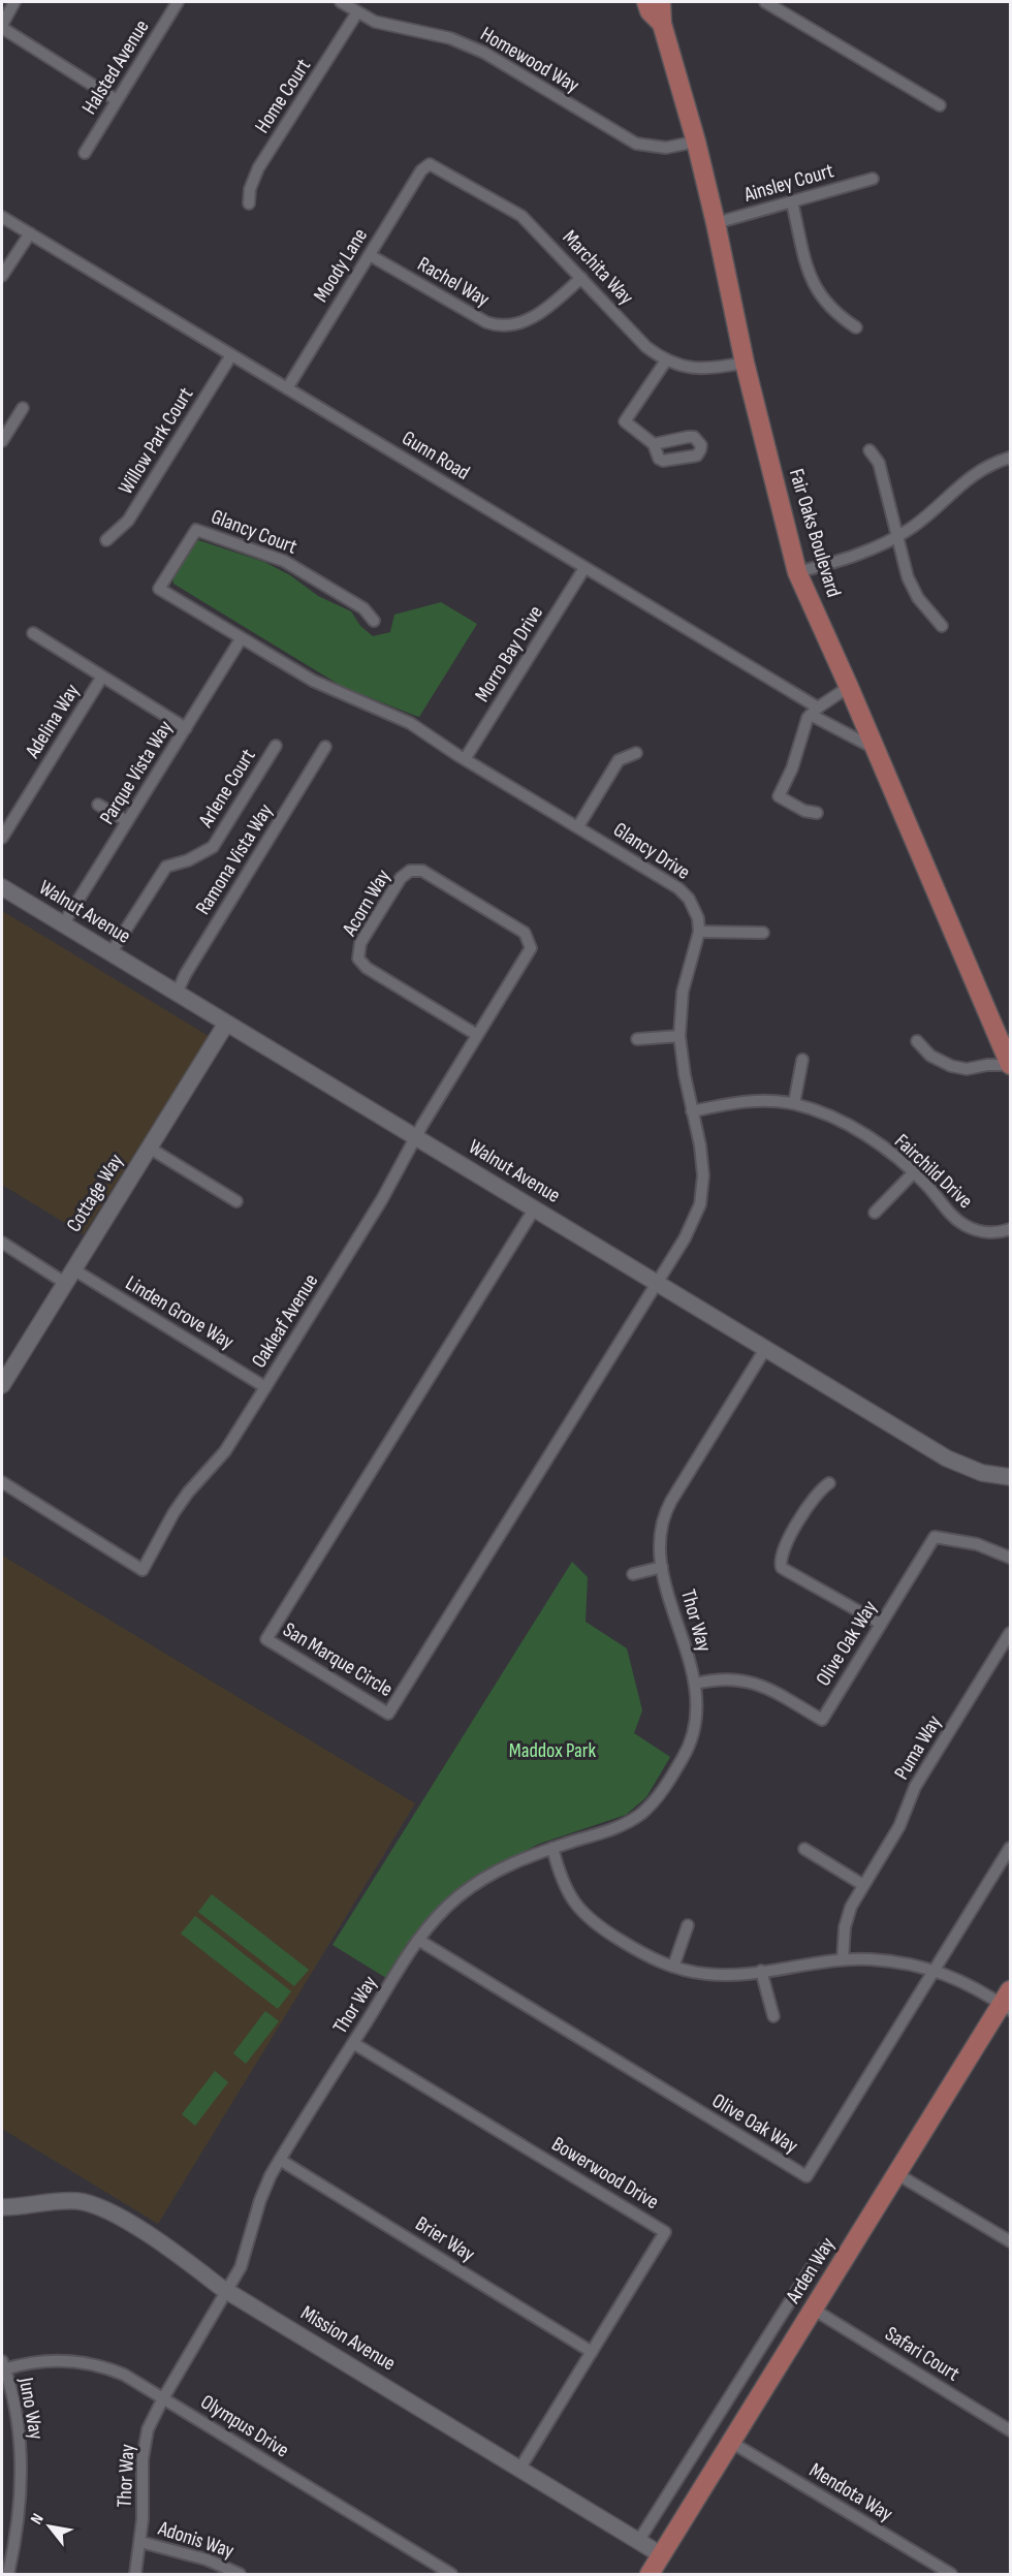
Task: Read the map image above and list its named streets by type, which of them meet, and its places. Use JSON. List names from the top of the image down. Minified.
{"streets":{"main road":["Fair Oaks Boulevard","Walnut Avenue","Cottage Way","Arden Way","Mission Avenue"],"street":["Homewood Way","Halsted Avenue","Home Court","Ainsley Court","Moody Lane","Marchita Way","Rachel Way","Willow Park Court","Gunn Road","Glancy Court","Morro Bay Drive","Adelina Way","Parque Vista Way","Arlene Court","Glancy Drive","Ramona Vista Way","Acorn Way","Fairchild Drive","Linden Grove Way","Oakleaf Avenue","Thor Way","Olive Oak Way","San Marque Circle","Puma Way","Bowerwood Drive","Brier Way","Safari Court","Juno Way","Olympus Drive","Mendota Way","Adonis Way"]},"crossings":[["Homewood Way","Home Court"],["Homewood Way","Fair Oaks Boulevard"],["Ainsley Court","Fair Oaks Boulevard"],["Moody Lane","Marchita Way"],["Moody Lane","Rachel Way"],["Moody Lane","Gunn Road"],["Marchita Way","Rachel Way"],["Marchita Way","Fair Oaks Boulevard"],["Willow Park Court","Gunn Road"],["Gunn Road","Fair Oaks Boulevard"],["Gunn Road","Morro Bay Drive"],["Glancy Court","Parque Vista Way"],["Glancy Court","Glancy Drive"],["Morro Bay Drive","Glancy Drive"],["Adelina Way","Parque Vista Way"],["Parque Vista Way","Glancy Drive"],["Parque Vista Way","Walnut Avenue"],["Arlene Court","Walnut Avenue"],["Ramona Vista Way","Walnut Avenue"],["Acorn Way","Oakleaf Avenue"],["Walnut Avenue","Cottage Way"],["Walnut Avenue","Oakleaf Avenue"],["Walnut Avenue","Thor Way"],["Walnut Avenue","San Marque Circle"],["Cottage Way","Linden Grove Way"],["Linden Grove Way","Oakleaf Avenue"],["Thor Way","Olive Oak Way"],["Thor Way","Bowerwood Drive"],["Thor Way","Brier Way"],["Thor Way","Mission Avenue"],["Thor Way","Olympus Drive"],["Thor Way","Adonis Way"],["Bowerwood Drive","Brier Way"],["Bowerwood Drive","Mission Avenue"],["Arden Way","Mission Avenue"],["Arden Way","Safari Court"],["Arden Way","Mendota Way"],["Juno Way","Olympus Drive"]],"parks":["Maddox Park"],"north":"top left"}
